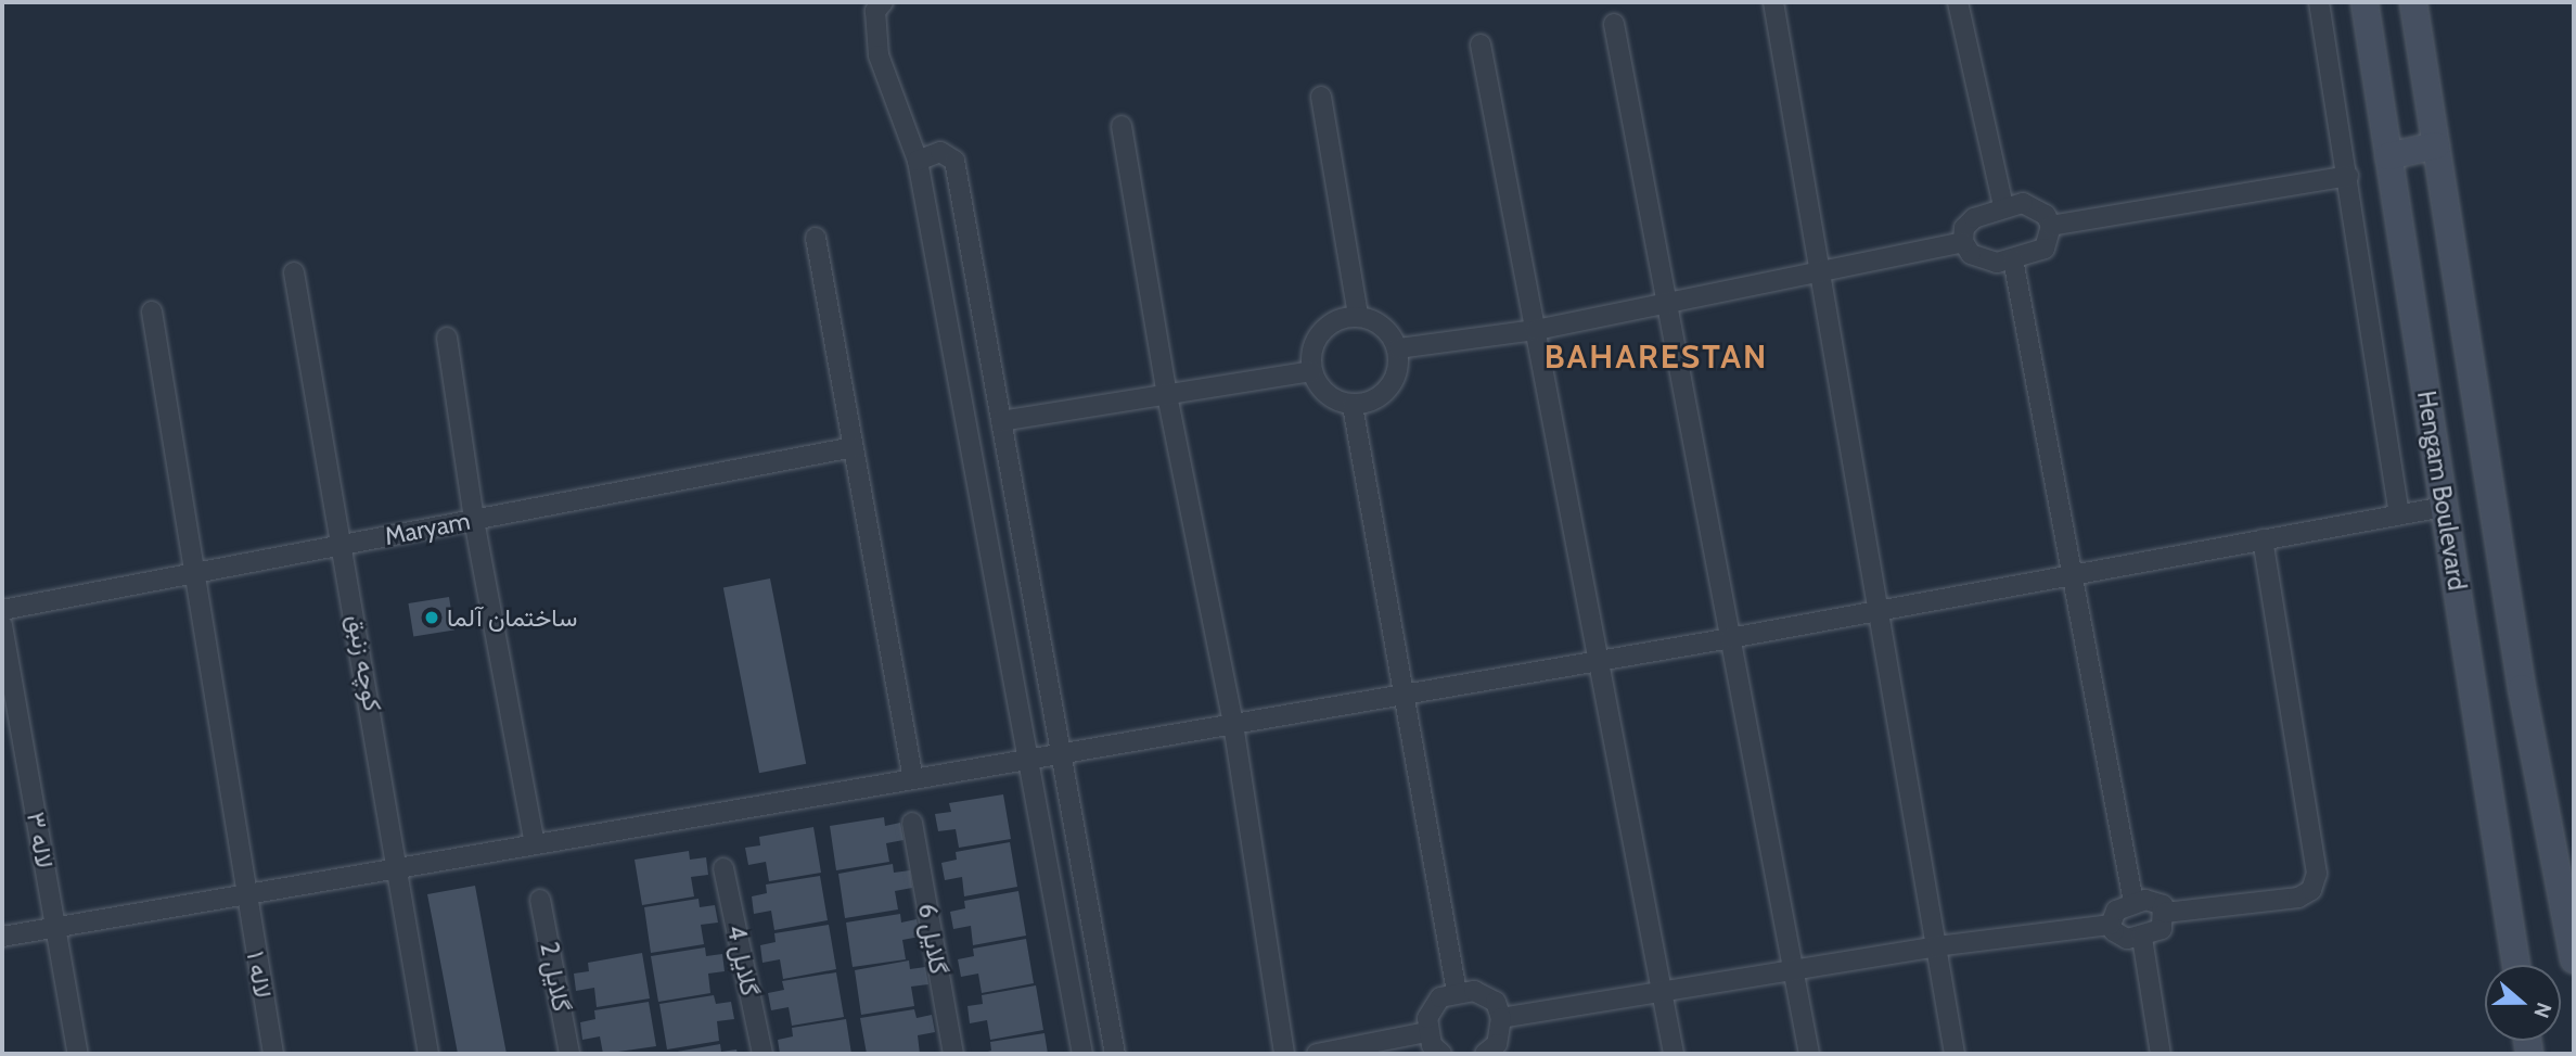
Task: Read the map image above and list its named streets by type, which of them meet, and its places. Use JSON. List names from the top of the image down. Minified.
{"streets":{"main road":["Hengam Boulevard"],"street":["Maryam","کوچه زنبق","لاله ۳","گلایل 6","گلایل 4","لاله ۱","گلایل 2"]},"crossings":[["Maryam","کوچه زنبق"],["Maryam","لاله ۱"]],"districts":["BAHARESTAN"],"places":["ساختمان آلما"],"north":"right"}
